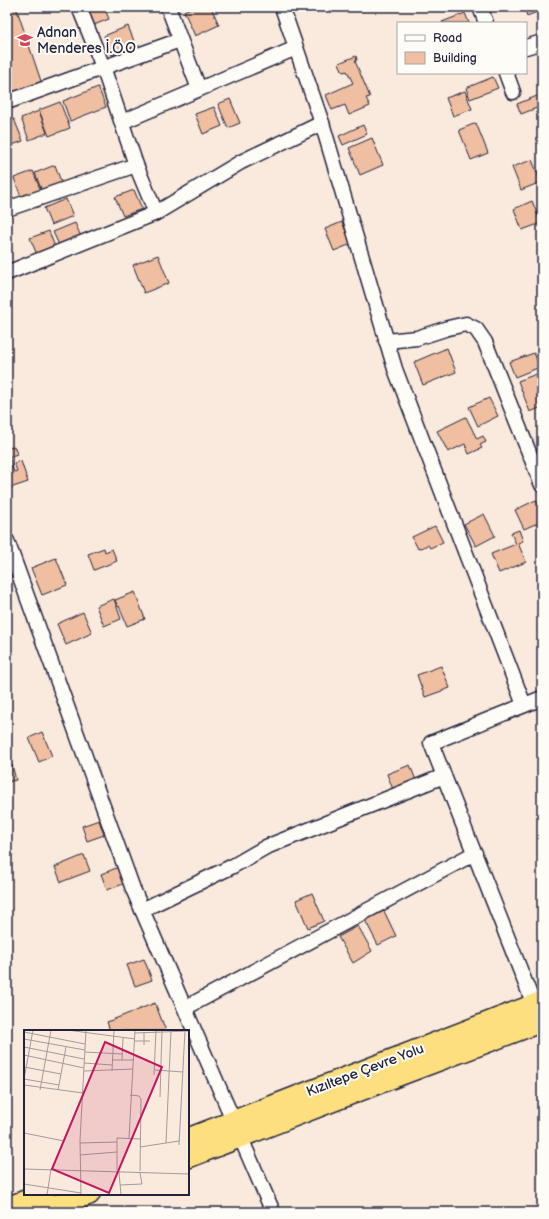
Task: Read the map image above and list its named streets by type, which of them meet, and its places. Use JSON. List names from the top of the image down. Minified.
{"streets":{"highway":["Kızıltepe Çevre Yolu"]},"places":{"school or university":["Adnan Menderes İ.Ö.O"]},"legend":["Road","Building"]}
